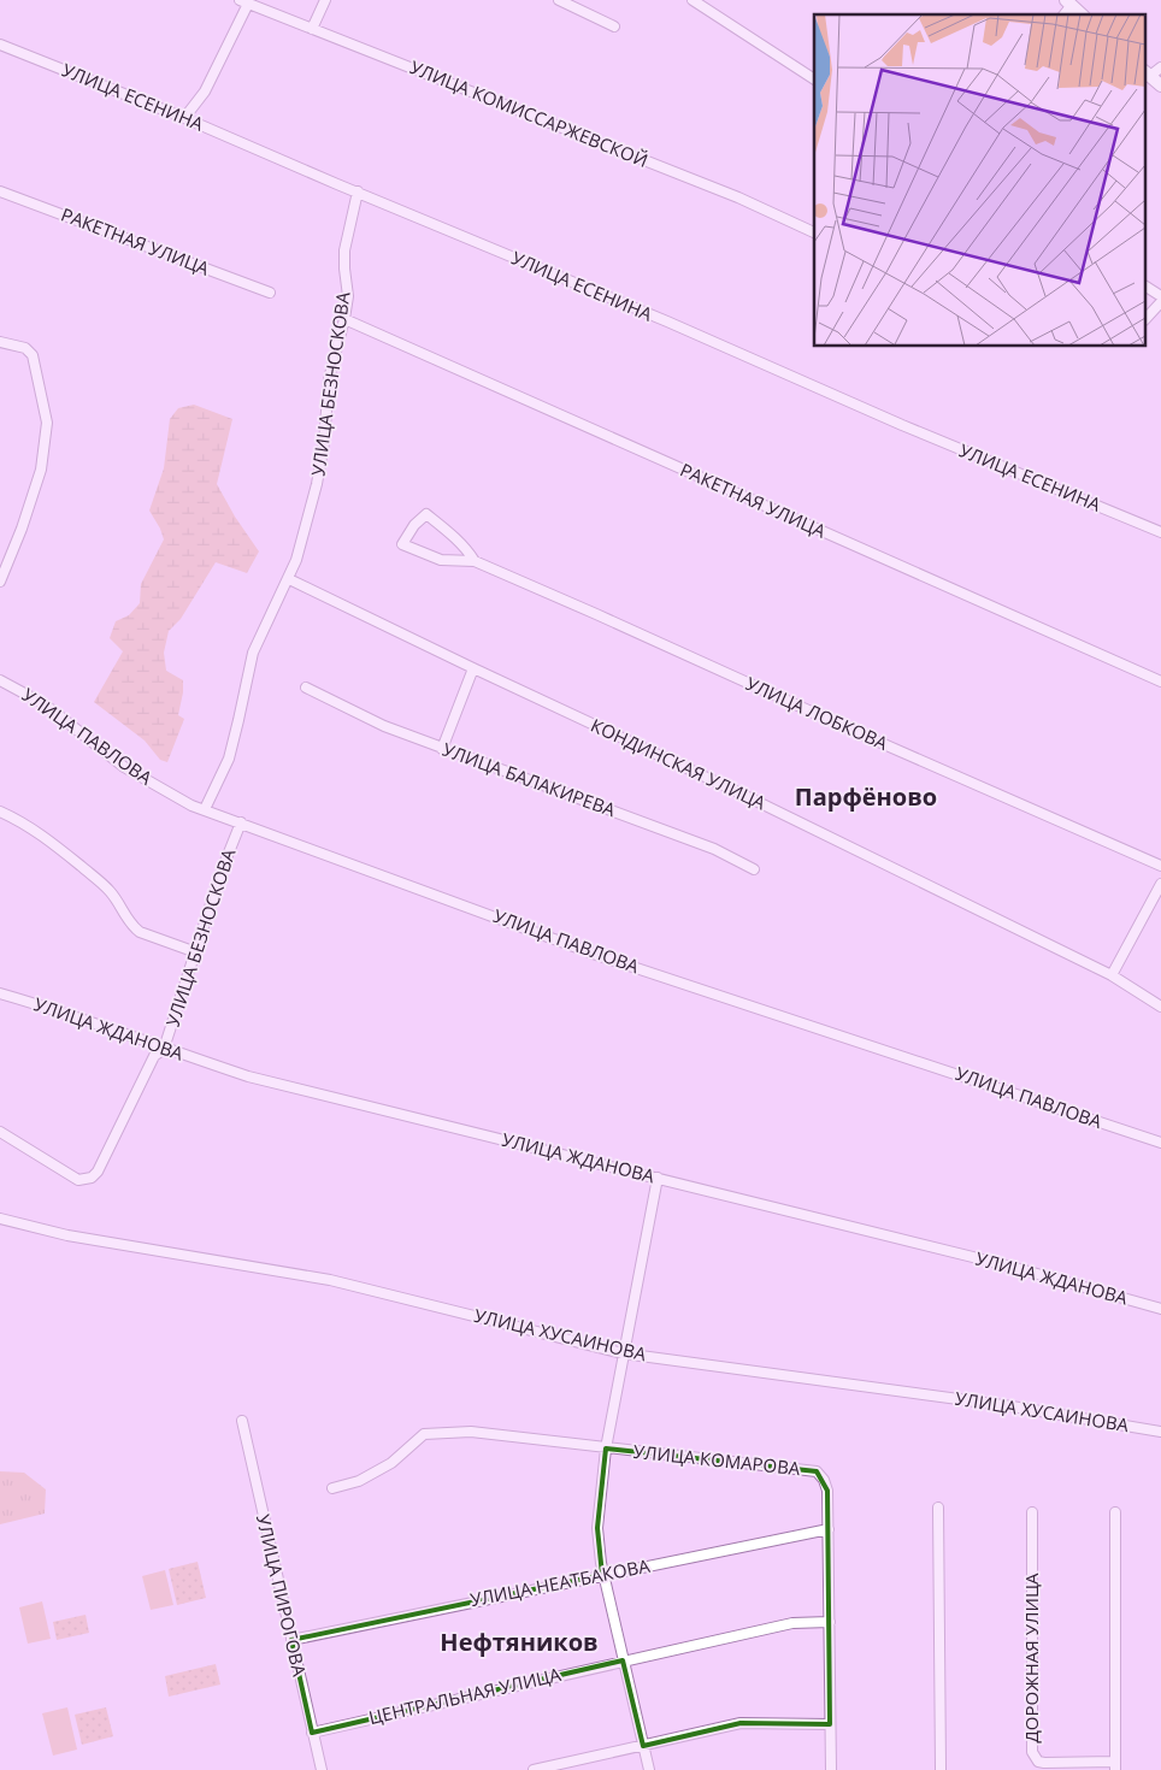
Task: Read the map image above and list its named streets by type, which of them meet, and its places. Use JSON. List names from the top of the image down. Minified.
{"streets":{"street":["УЛИЦА ЕСЕНИНА","УЛИЦА КОМИССАРЖЕВСКОЙ","РАКЕТНАЯ УЛИЦА","УЛИЦА БЕЗНОСКОВА","УЛИЦА ЛОБКОВА","УЛИЦА ПАВЛОВА","КОНДИНСКАЯ УЛИЦА","УЛИЦА БАЛАКИРЕВА","УЛИЦА ЖДАНОВА","УЛИЦА ХУСАИНОВА","УЛИЦА КОМАРОВА","УЛИЦА НЕАТБАКОВА","УЛИЦА ПИРОГОВА","ДОРОЖНАЯ УЛИЦА","ЦЕНТРАЛЬНАЯ УЛИЦА"]},"crossings":[["УЛИЦА ЕСЕНИНА","УЛИЦА БЕЗНОСКОВА"],["РАКЕТНАЯ УЛИЦА","УЛИЦА БЕЗНОСКОВА"],["УЛИЦА БЕЗНОСКОВА","УЛИЦА ПАВЛОВА"],["УЛИЦА БЕЗНОСКОВА","КОНДИНСКАЯ УЛИЦА"],["УЛИЦА БЕЗНОСКОВА","УЛИЦА ЖДАНОВА"],["УЛИЦА КОМАРОВА","УЛИЦА НЕАТБАКОВА"],["УЛИЦА КОМАРОВА","ЦЕНТРАЛЬНАЯ УЛИЦА"],["УЛИЦА НЕАТБАКОВА","УЛИЦА ПИРОГОВА"],["УЛИЦА ПИРОГОВА","ЦЕНТРАЛЬНАЯ УЛИЦА"]],"districts":["Парфёново","Нефтяников"]}
